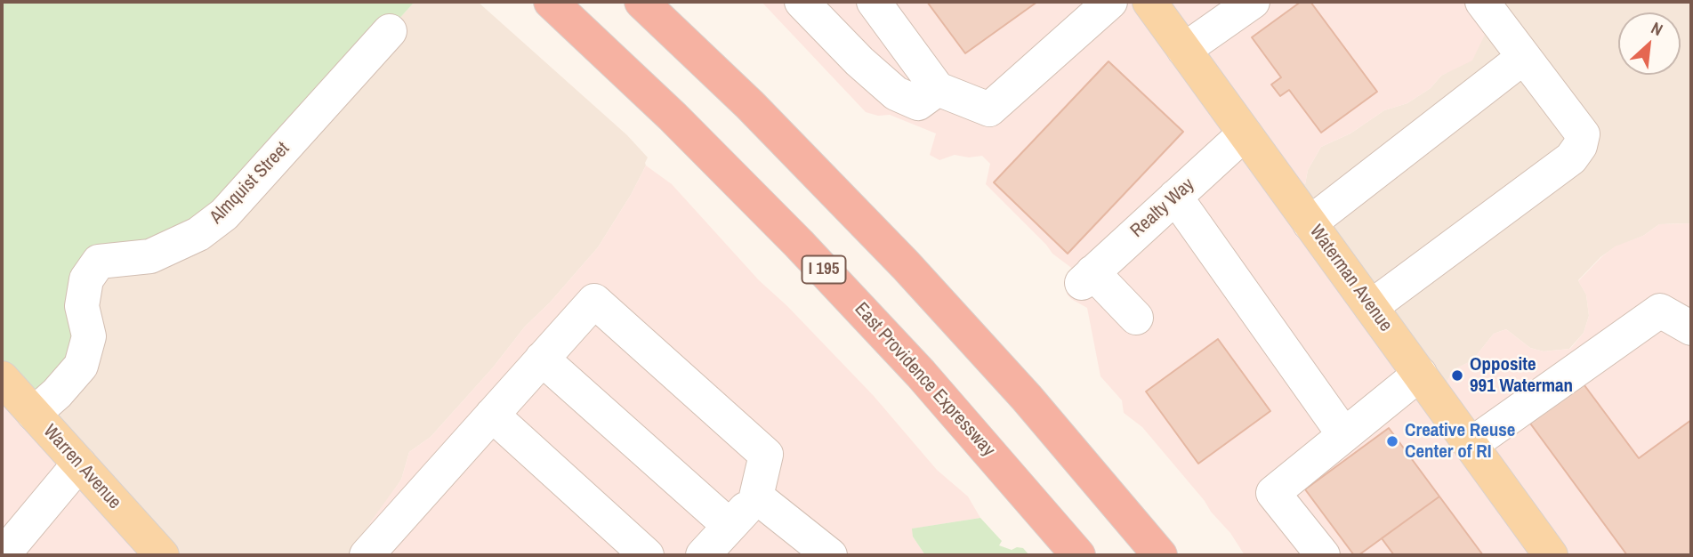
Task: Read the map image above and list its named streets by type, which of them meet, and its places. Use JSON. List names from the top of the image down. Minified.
{"streets":{"highway":["I 195","East Providence Expressway"],"main road":["Waterman Avenue","Warren Avenue"],"street":["Almquist Street","Realty Way"]},"crossings":[["Almquist Street","Warren Avenue"],["Realty Way","Waterman Avenue"]],"places":["Opposite 991 Waterman","Creative Reuse Center of RI"],"north":"top right"}
